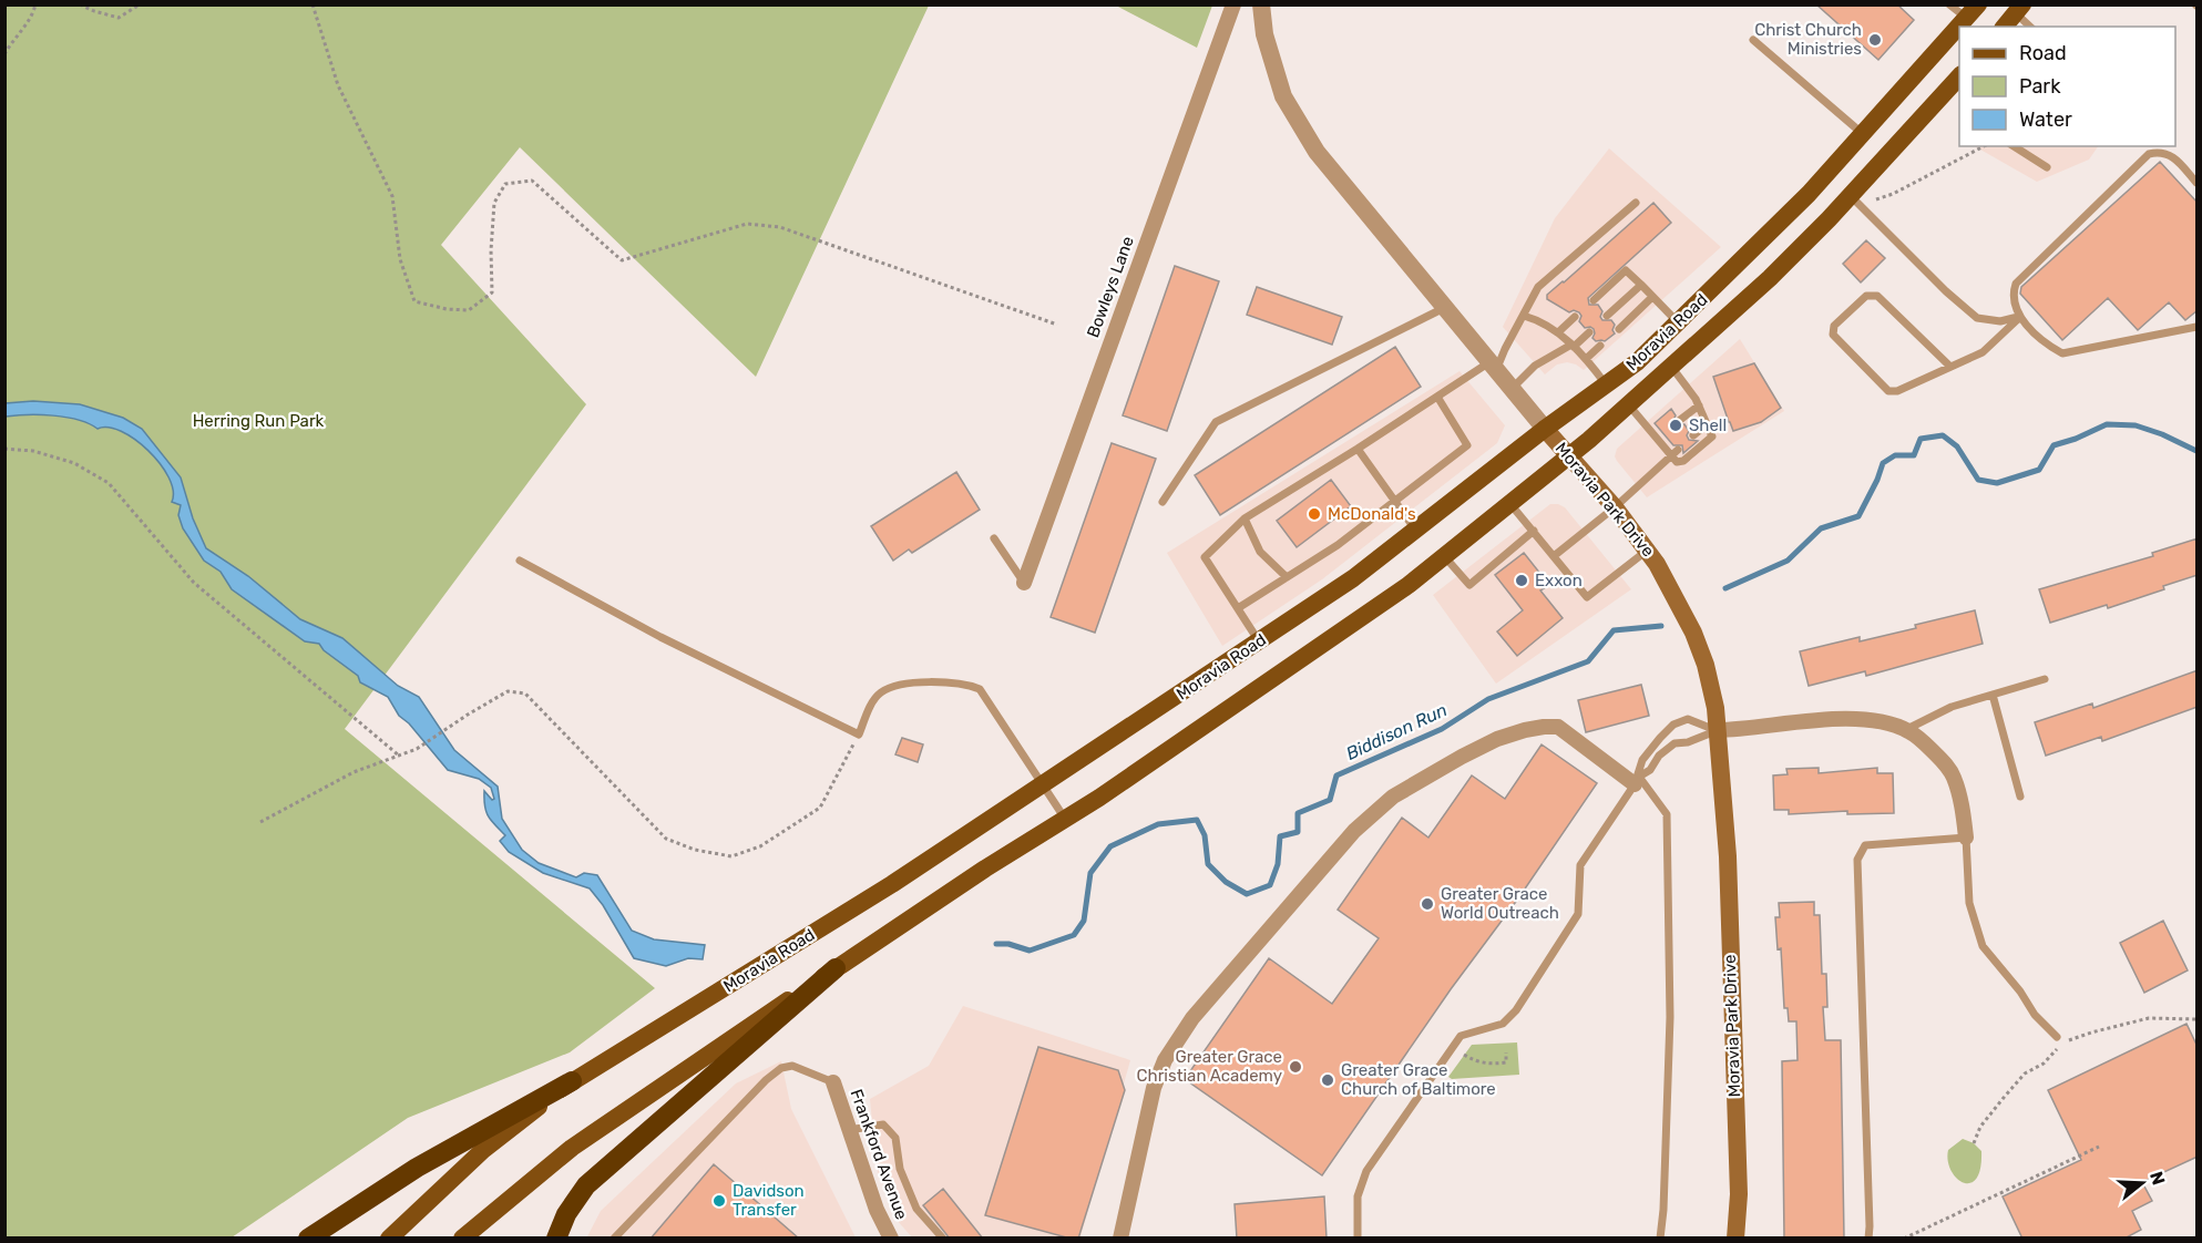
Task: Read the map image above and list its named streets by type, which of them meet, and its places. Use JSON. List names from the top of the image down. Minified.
{"streets":{"main road":["Moravia Road","Moravia Park Drive"],"street":["Bowleys Lane","Frankford Avenue"]},"crossings":[["Moravia Road","Moravia Park Drive"]],"water":["Biddison Run"],"parks":["Herring Run Park"],"places":["Christ Church Ministries","Shell","McDonald's","Exxon","Greater Grace World Outreach","Greater Grace Christian Academy","Greater Grace Church of Baltimore","Davidson Transfer"],"legend":["Road","Park","Water"],"north":"right"}
